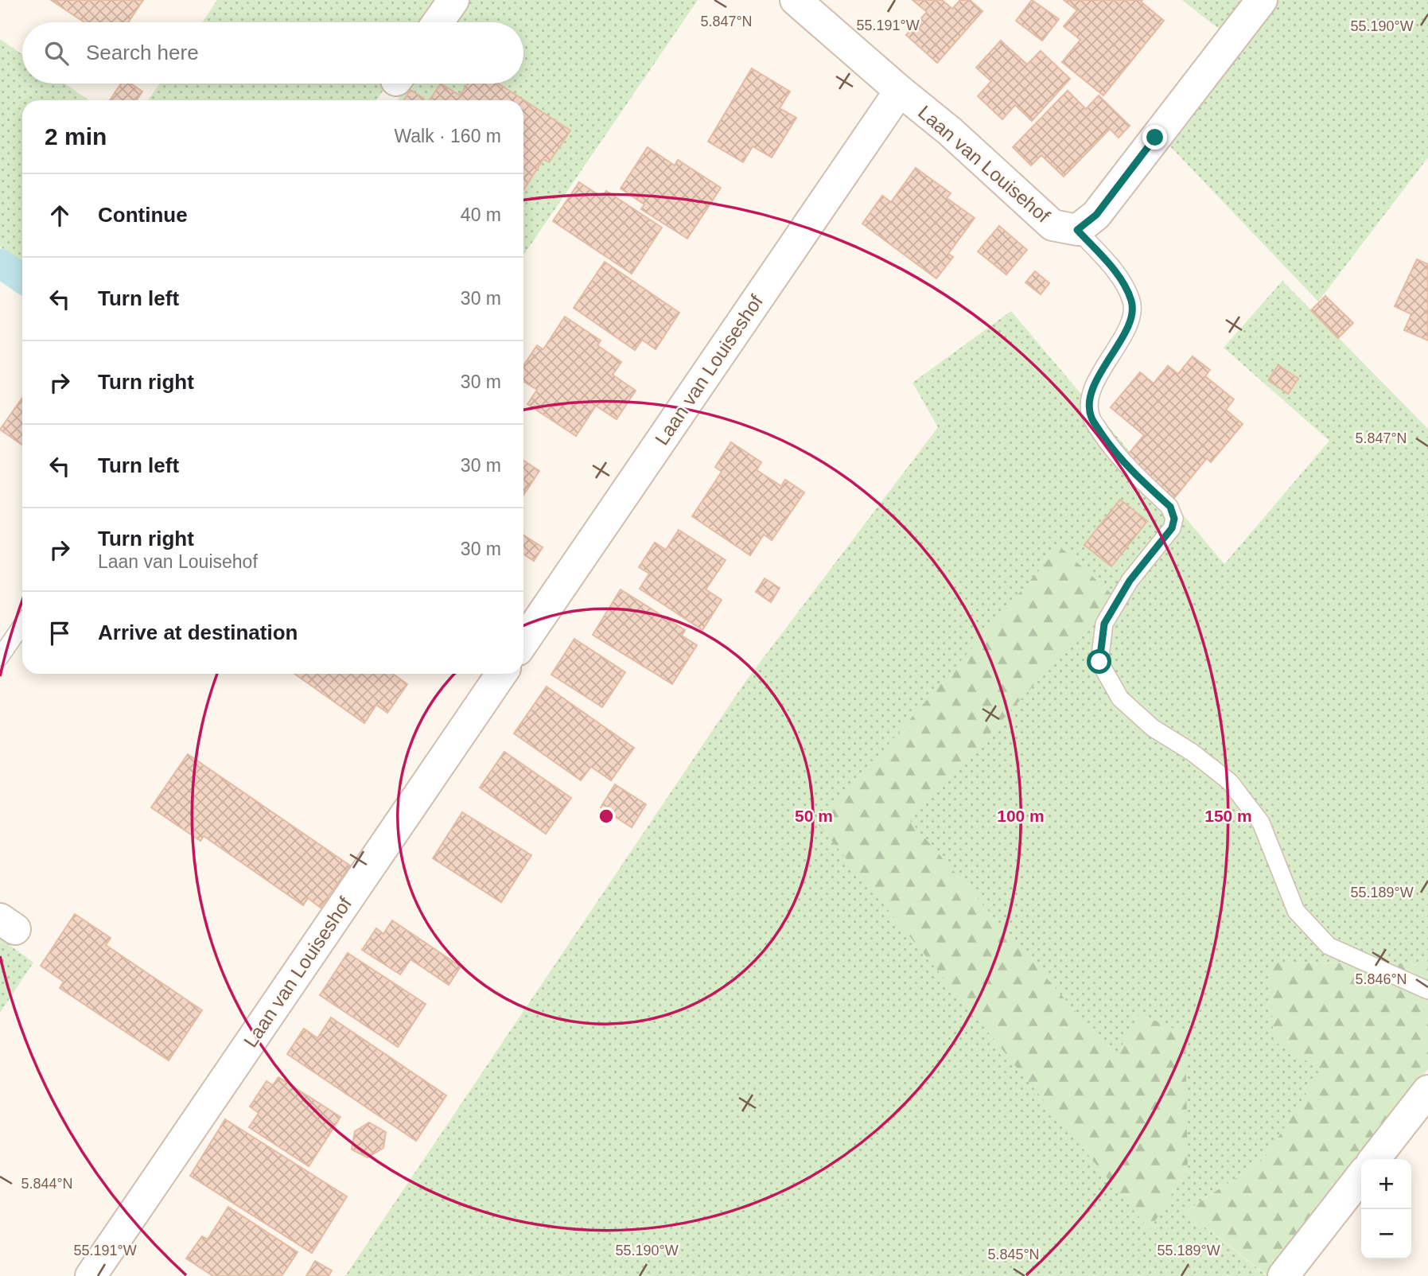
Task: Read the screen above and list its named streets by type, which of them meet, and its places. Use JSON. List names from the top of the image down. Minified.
{"streets":{"street":["Laan van Louisehof","Laan van Louiseshof"]},"crossings":[["Laan van Louisehof","Laan van Louiseshof"]],"page":{"search":"Search here","heading":["2 min","Walk · 160 m"],"list":[["Continue","40 m"],["Turn left","30 m"],["Turn right","30 m"],["Turn left","30 m"],["Turn right","Laan van Louisehof","30 m"],"Arrive at destination"],"map_buttons":["+","−"]},"coordinates":["5.847°N","55.191°W","55.190°W","55.189°W","5.846°N","5.844°N","5.845°N"],"rings":["50 m","100 m","150 m"]}
